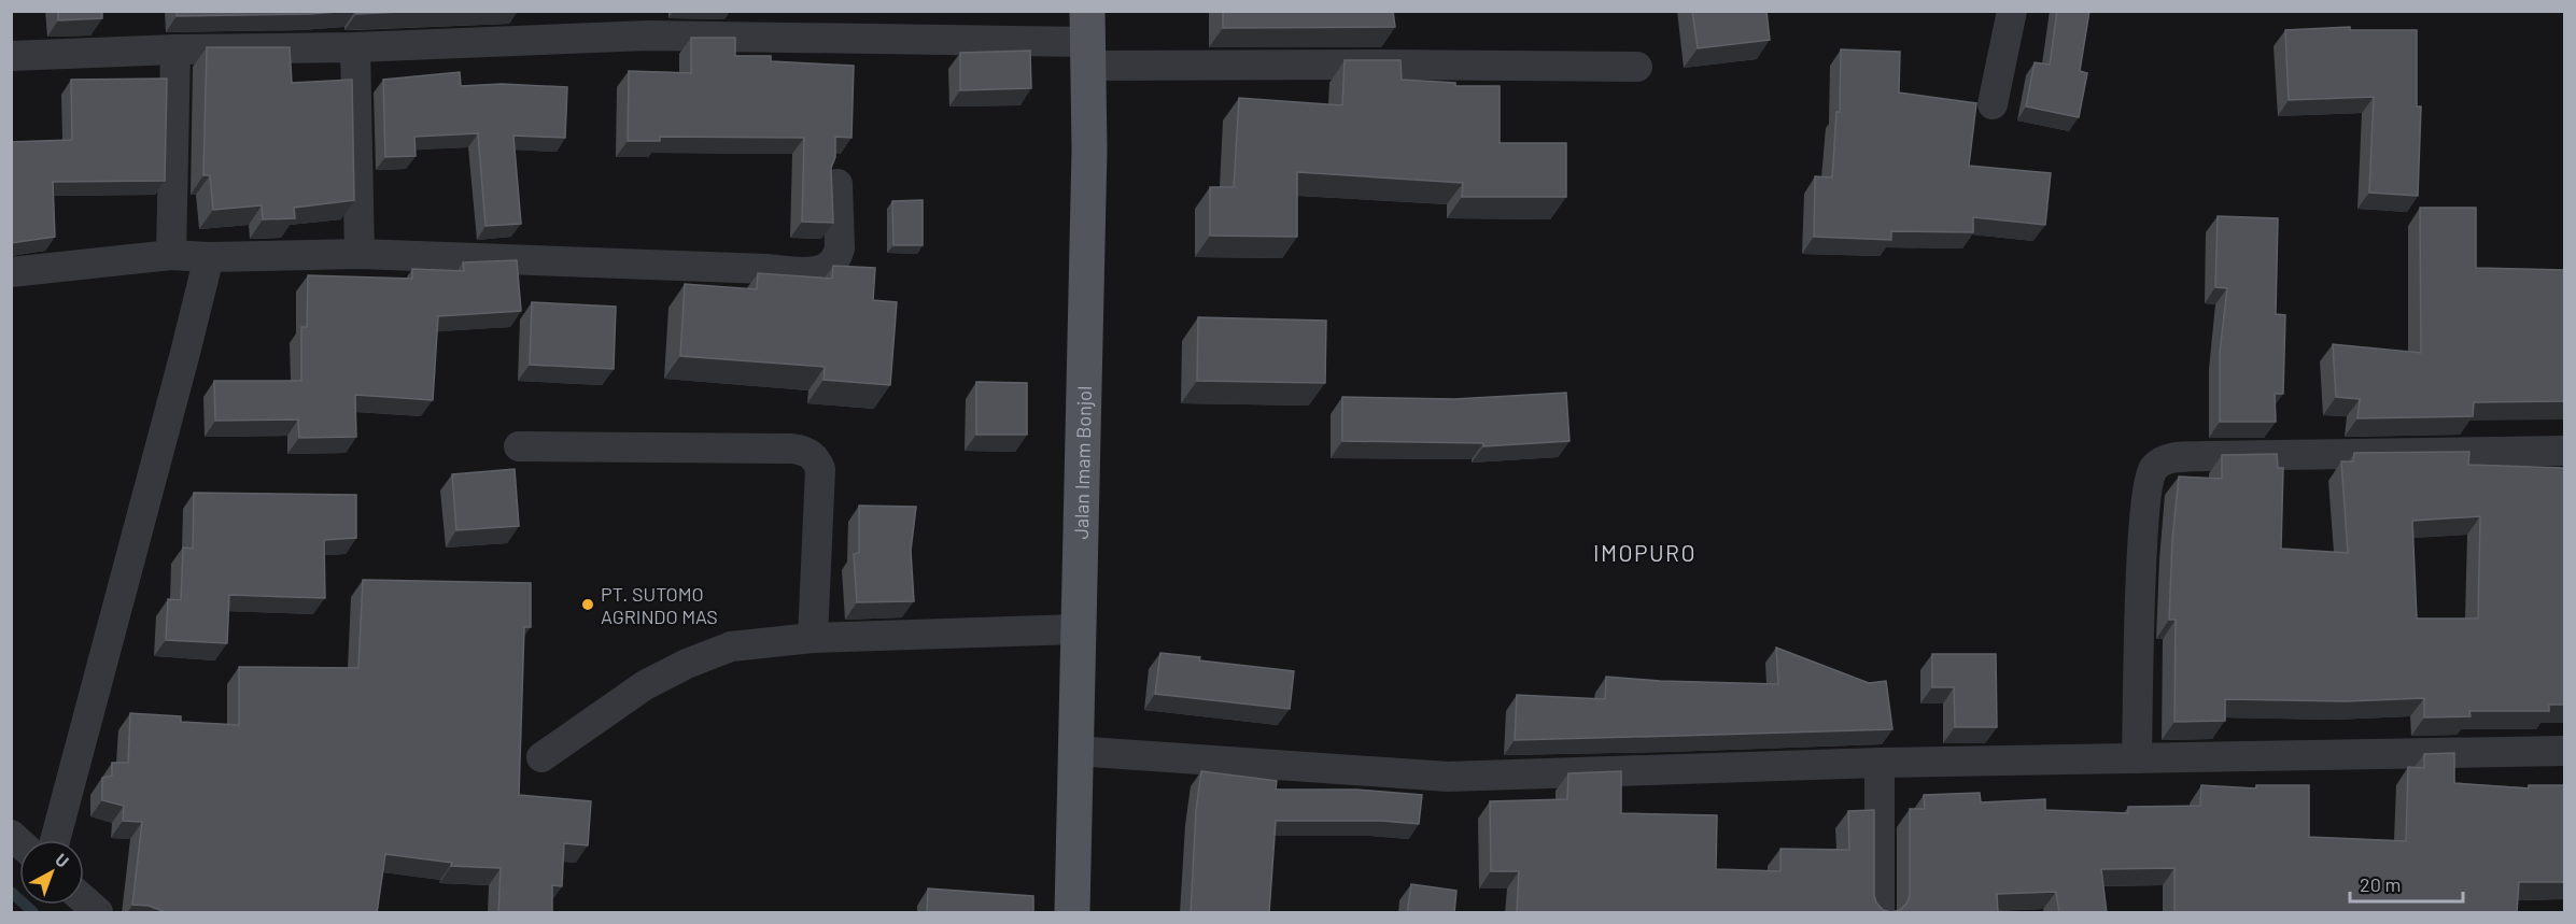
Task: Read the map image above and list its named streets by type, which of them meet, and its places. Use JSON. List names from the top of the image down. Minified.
{"streets":{"main road":["Jalan Imam Bonjol"]},"districts":["IMOPURO"],"places":["PT. SUTOMO AGRINDO MAS"],"scale_bar":"20 m","north":"top right"}
